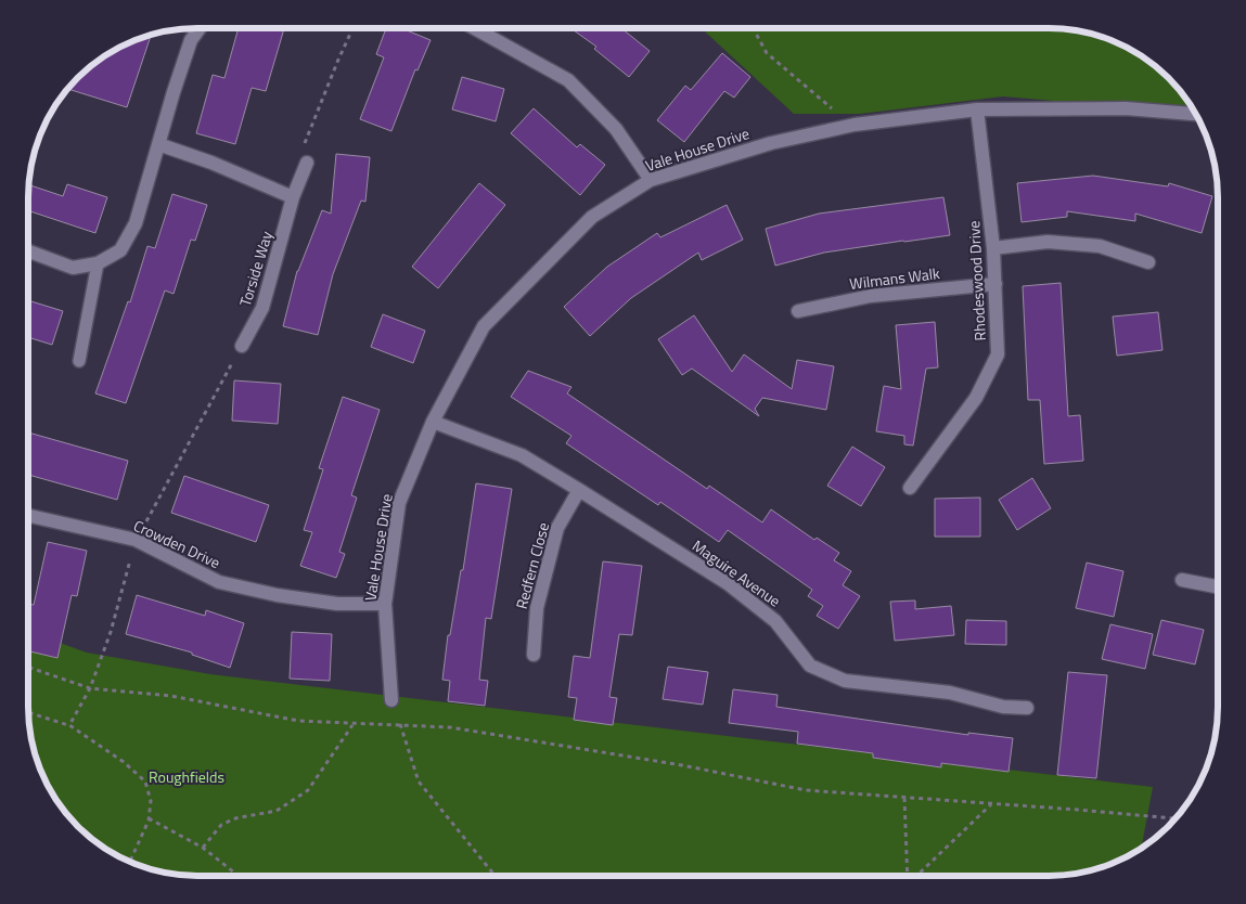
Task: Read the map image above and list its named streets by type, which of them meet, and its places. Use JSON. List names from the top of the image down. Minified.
{"streets":{"street":["Vale House Drive","Torside Way","Wilmans Walk","Rhodeswood Drive","Crowden Drive","Redfern Close","Maguire Avenue"]},"crossings":[["Vale House Drive","Rhodeswood Drive"],["Vale House Drive","Crowden Drive"],["Vale House Drive","Maguire Avenue"],["Wilmans Walk","Rhodeswood Drive"],["Redfern Close","Maguire Avenue"]],"parks":["Roughfields"]}
